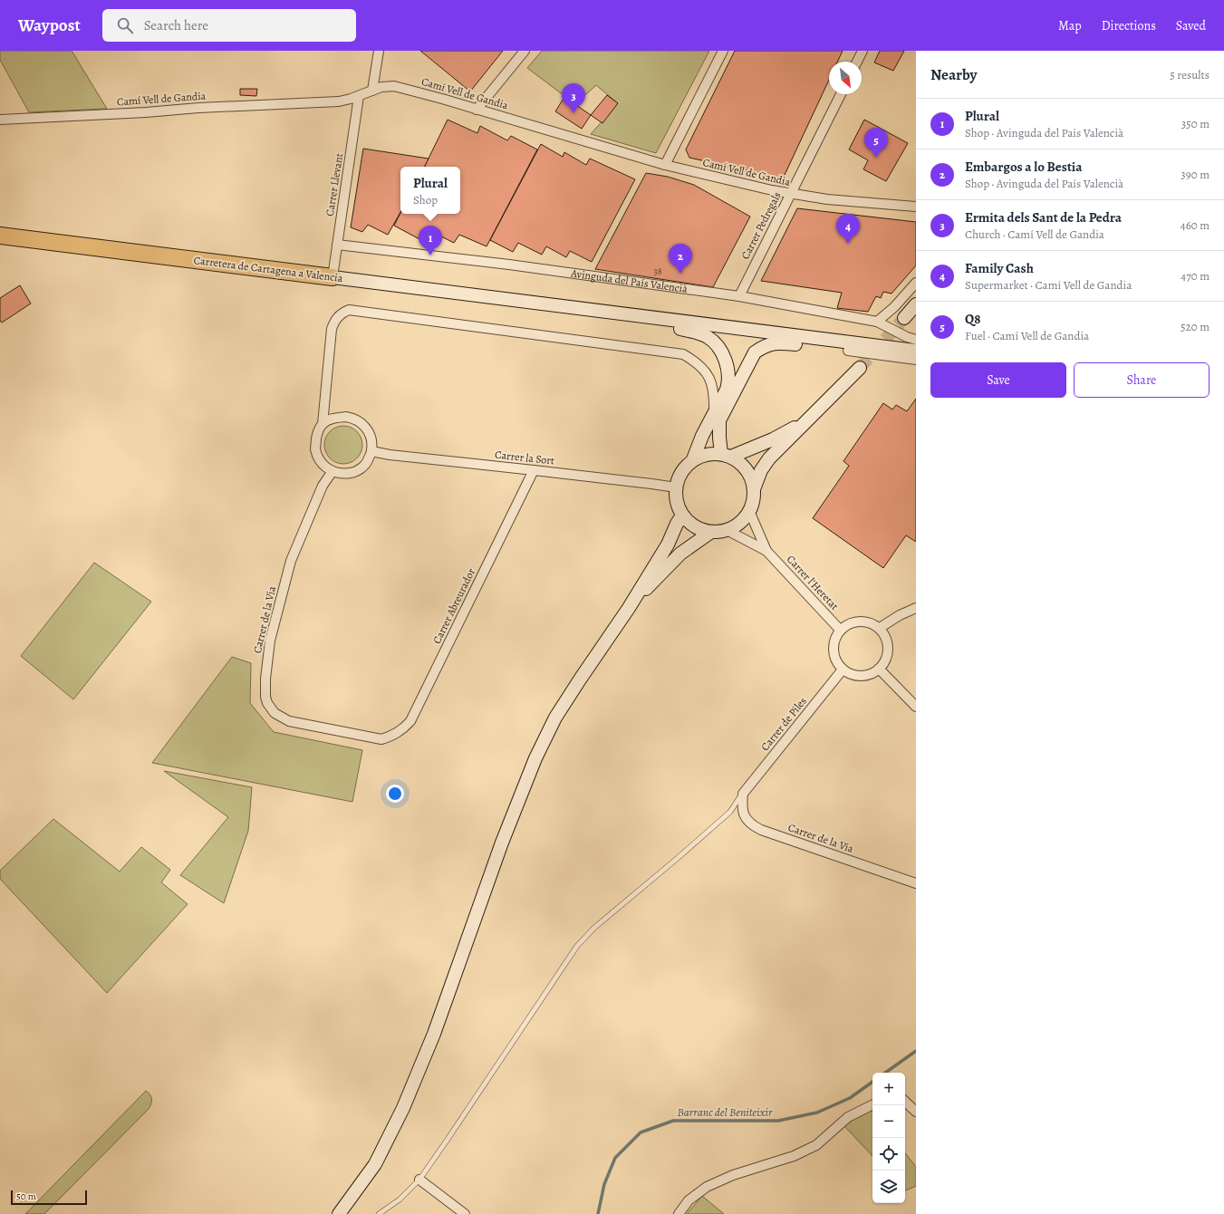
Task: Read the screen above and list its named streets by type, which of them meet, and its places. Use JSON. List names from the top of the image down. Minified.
{"streets":{"highway":["Carretera de Cartagena a Valencia"],"street":["Camí Vell de Gandia","Carrer Llevant","Carrer Pedregals","Avinguda del País Valencià","Carrer la Sort","Carrer l'Heretat","Carrer Abreurador","Carrer de la Via","Carrer de Piles"]},"crossings":[["Camí Vell de Gandia","Carrer Llevant"],["Camí Vell de Gandia","Carrer Pedregals"],["Carrer Llevant","Carretera de Cartagena a Valencia"],["Carrer Llevant","Avinguda del País Valencià"],["Carrer Pedregals","Avinguda del País Valencià"],["Carrer la Sort","Carrer l'Heretat"],["Carrer la Sort","Carrer Abreurador"],["Carrer la Sort","Carrer de la Via"],["Carrer l'Heretat","Carrer de Piles"],["Carrer Abreurador","Carrer de la Via"],["Carrer de la Via","Carrer de Piles"]],"water":["Barranc del Beniteixir"],"house_numbers":["38"],"scale_bar":"50 m","north":"bottom right","page":{"header":"Waypost","search":"Search here","nav":["Map","Directions","Saved"],"heading":["Nearby","5 results"],"pins":["3","5","4","1","2"],"list":[{"mark":"1","name":"Plural","note":"Shop · Avinguda del País Valencià","value":"350 m"},{"mark":"2","name":"Embargos a lo Bestia","note":"Shop · Avinguda del País Valencià","value":"390 m"},{"mark":"3","name":"Ermita dels Sant de la Pedra","note":"Church · Camí Vell de Gandia","value":"460 m"},{"mark":"4","name":"Family Cash","note":"Supermarket · Camí Vell de Gandia","value":"470 m"},{"mark":"5","name":"Q8","note":"Fuel · Camí Vell de Gandia","value":"520 m"}],"popup":["Plural","Shop"],"buttons":["Save","Share"],"map_buttons":["+","−"],"scale":"50 m"}}
